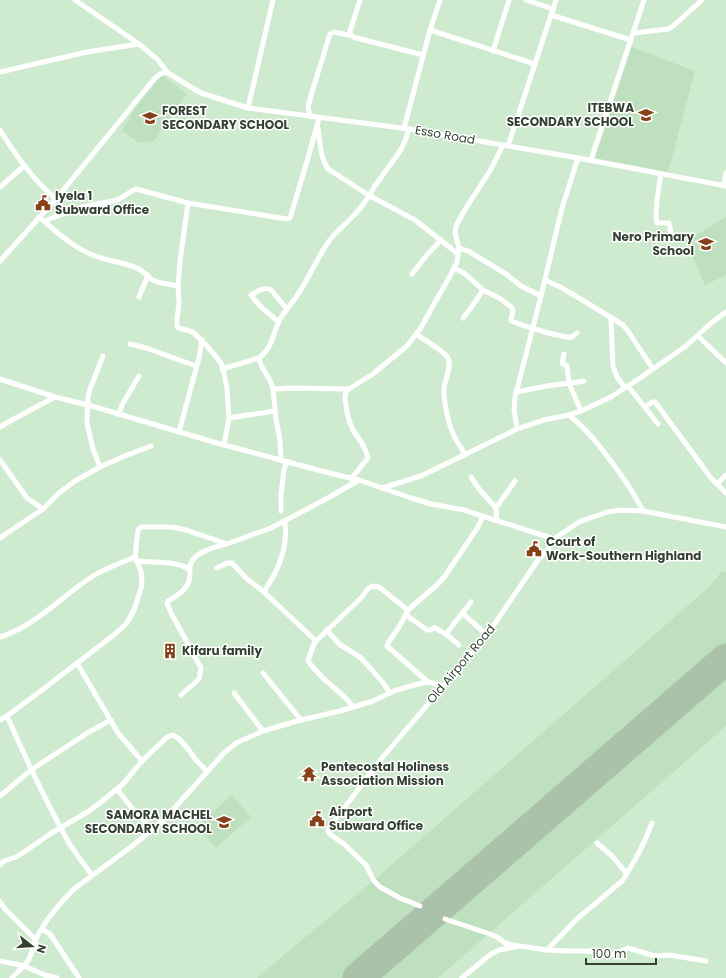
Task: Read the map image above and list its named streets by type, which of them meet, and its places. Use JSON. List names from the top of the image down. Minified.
{"streets":{"street":["Esso Road","Old Airport Road"]},"places":{"school or university":["ITEBWA SECONDARY SCHOOL","FOREST SECONDARY SCHOOL","Nero Primary School","SAMORA MACHEL SECONDARY SCHOOL"],"public building":["Iyela 1 Subward Office","Court of Work-Southern Highland","Airport Subward Office"],"building":["Kifaru family"],"temple":["Pentecostal Holiness Association Mission"]},"scale_bar":"100 m","north":"right"}
